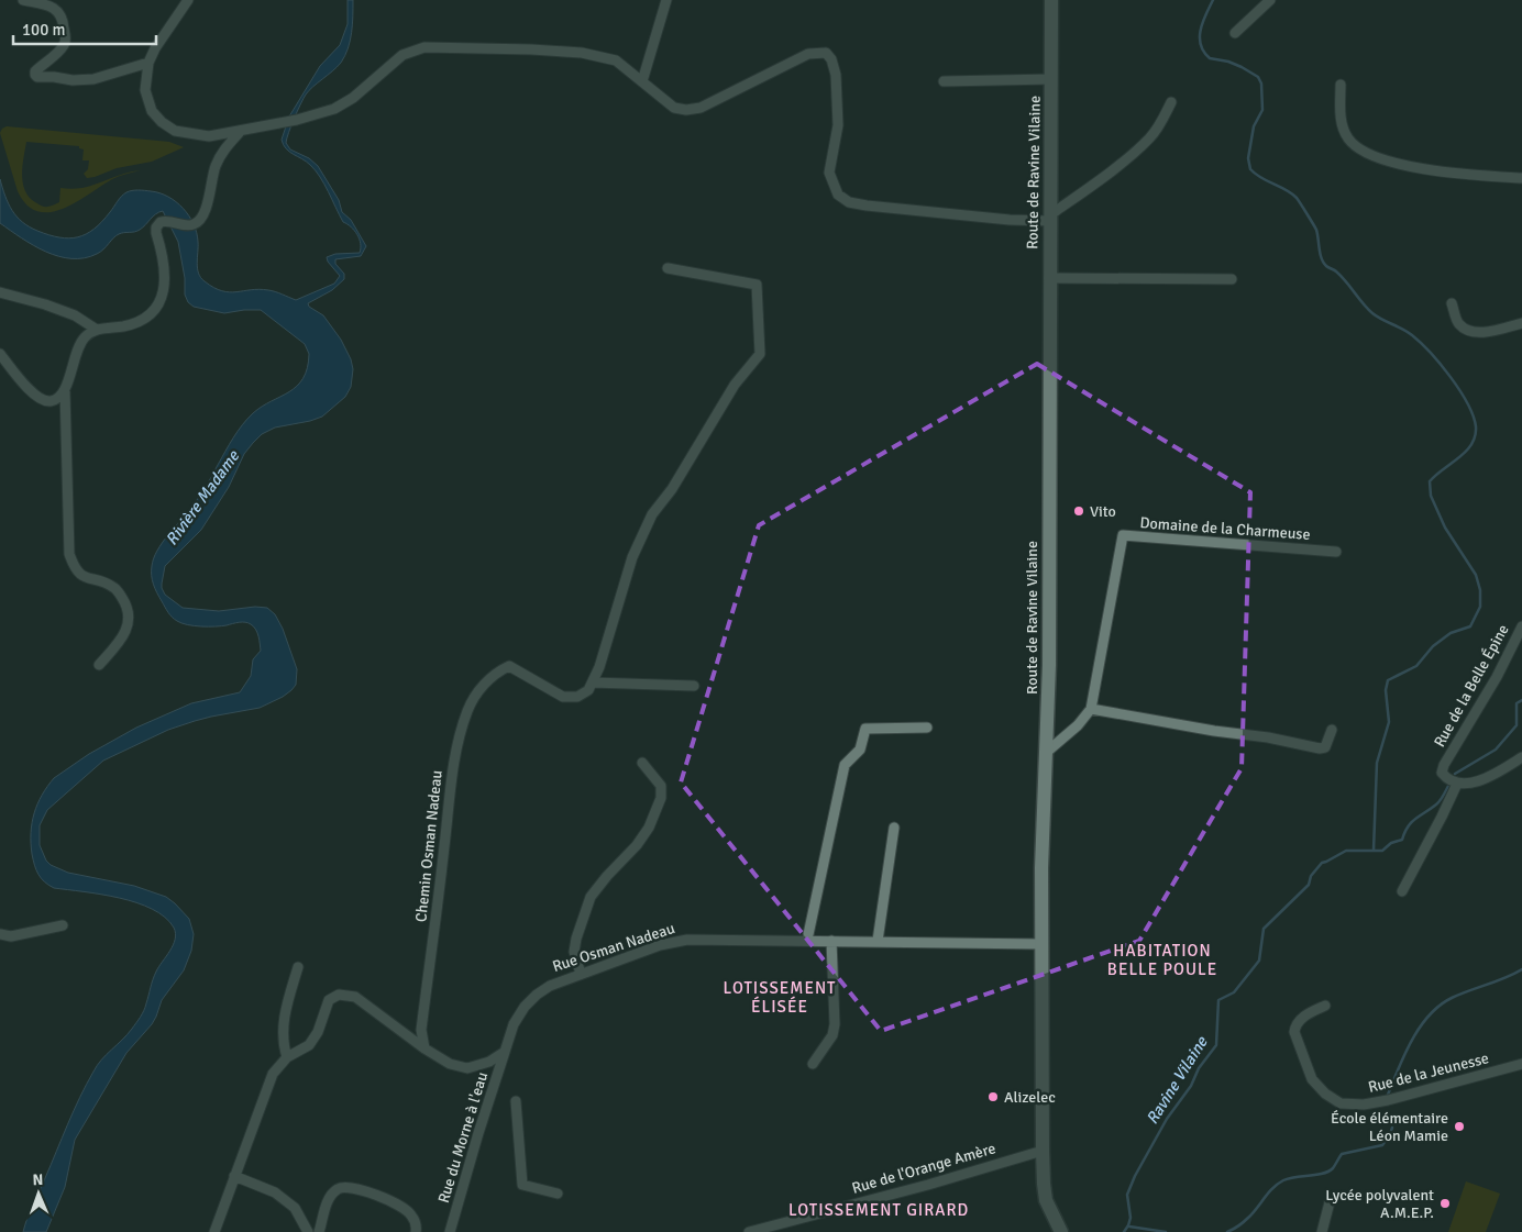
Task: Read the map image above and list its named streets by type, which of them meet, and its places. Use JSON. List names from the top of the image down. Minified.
{"streets":{"main road":["Route de Ravine Vilaine"],"street":["Domaine de la Charmeuse","Rue de la Belle Épine","Chemin Osman Nadeau","Rue Osman Nadeau","Rue de la Jeunesse","Rue du Morne à l'eau","Rue de l'Orange Amère"]},"crossings":[["Route de Ravine Vilaine","Rue Osman Nadeau"],["Route de Ravine Vilaine","Rue de l'Orange Amère"],["Rue Osman Nadeau","Rue du Morne à l'eau"]],"districts":["HABITATION BELLE POULE","LOTISSEMENT ÉLISÉE","LOTISSEMENT GIRARD"],"water":["Rivière Madame","Ravine Vilaine"],"places":["Vito","Alizelec","École élémentaire Léon Mamie","Lycée polyvalent A.M.E.P."],"scale_bar":"100 m","north":"top"}
